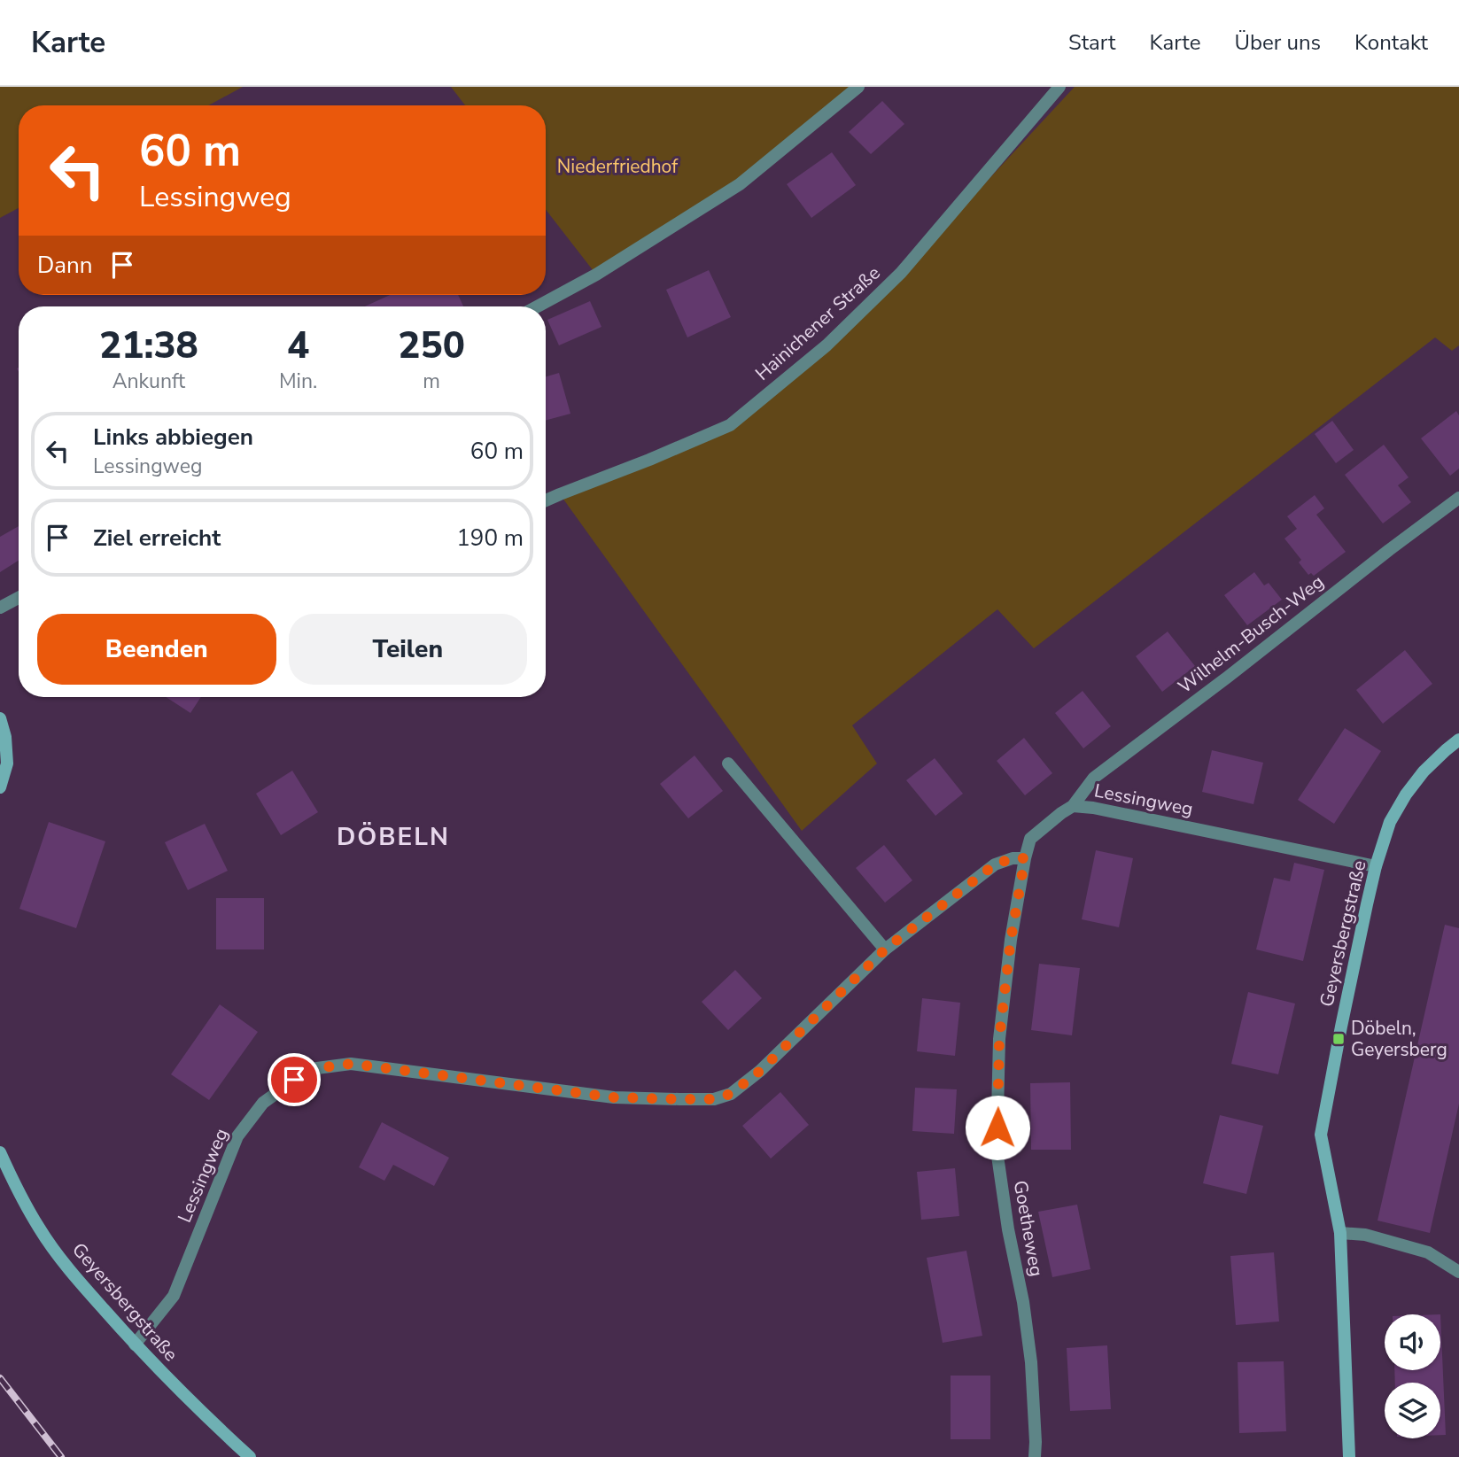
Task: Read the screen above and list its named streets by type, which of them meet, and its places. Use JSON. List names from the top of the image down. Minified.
{"streets":{"main road":["Geyersbergstraße"],"street":["Hainichener Straße","Wilhelm-Busch-Weg","Lessingweg","Goetheweg"]},"crossings":[["Wilhelm-Busch-Weg","Lessingweg"],["Lessingweg","Geyersbergstraße"],["Lessingweg","Goetheweg"]],"districts":["DÖBELN"],"parks":["Niederfriedhof"],"places":{"transit":["Döbeln, Geyersberg"]},"page":{"header":"Karte","nav":["Start","Karte","Über uns","Kontakt"],"turn":["60 m","Lessingweg"],"then":"Dann","eta":["21:38","Ankunft","4","Min.","250","m"],"list":[{"name":"Links abbiegen","note":"Lessingweg","value":"60 m"},{"name":"Ziel erreicht","value":"190 m"}],"buttons":["Beenden","Teilen"]}}
